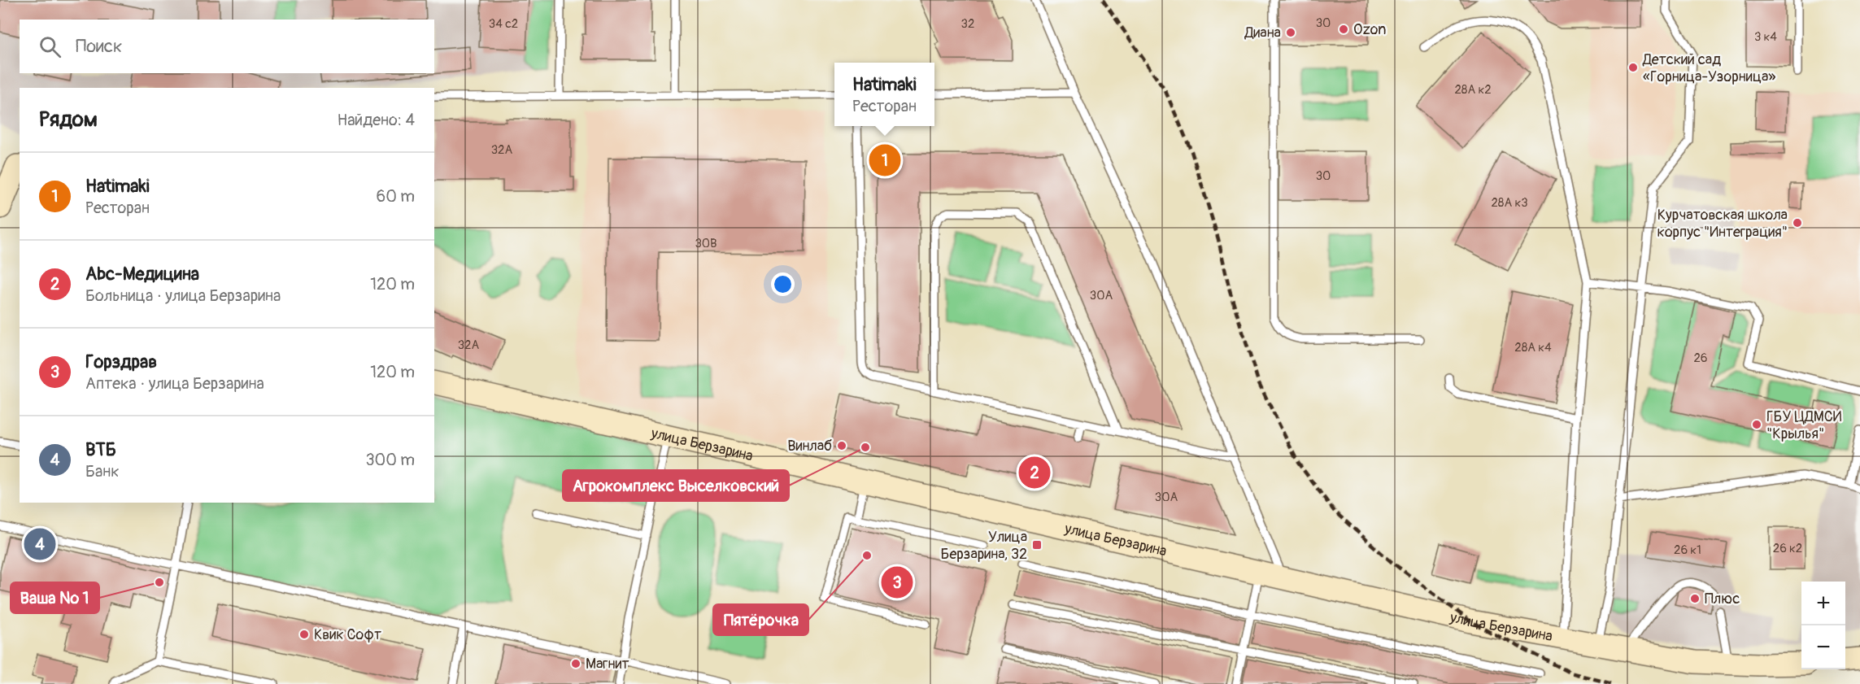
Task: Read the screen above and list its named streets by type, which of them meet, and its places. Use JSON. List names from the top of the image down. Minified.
{"streets":{"street":["улица Берзарина"]},"places":{"other":["Ozon","Диана","Детский сад «Горница-Узорница»","Курчатовская школа корпус \"Интеграция\"","ГБУ ЦДМСИ \"Крылья\"","Винлаб","Агрокомплекс Выселковский","Пятёрочка","Ваша № 1","Плюс","Квик Софт","Магнит"],"transit":["Улица Берзарина, 32"]},"house_numbers":["30","34 с2","32","3 к4","28А к2","32А","30","28А к3","30В","30А","32А","28А к4","26","30А","26 к2","26 к1"],"page":{"search":"Поиск","popup":["Hatimaki","Ресторан"],"heading":["Рядом","Найдено: 4"],"pins":["1","2","4","3"],"list":[{"mark":"1","name":"Hatimaki","note":"Ресторан","value":"60 m"},{"mark":"2","name":"Abc-Медицина","note":"Больница · улица Берзарина","value":"120 m"},{"mark":"3","name":"Горздрав","note":"Аптека · улица Берзарина","value":"120 m"},{"mark":"4","name":"ВТБ","note":"Банк","value":"300 m"}],"map_buttons":["+","−"]}}
